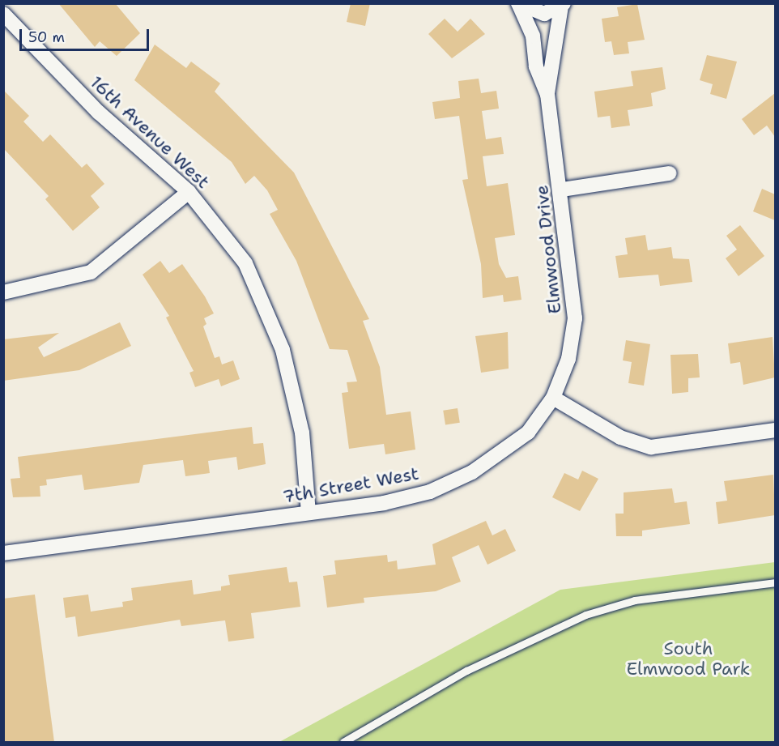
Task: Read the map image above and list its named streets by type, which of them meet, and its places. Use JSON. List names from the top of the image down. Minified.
{"streets":{"street":["16th Avenue West","Elmwood Drive","7th Street West"]},"crossings":[["16th Avenue West","7th Street West"],["Elmwood Drive","7th Street West"]],"parks":["South Elmwood Park"],"scale_bar":"50 m"}
